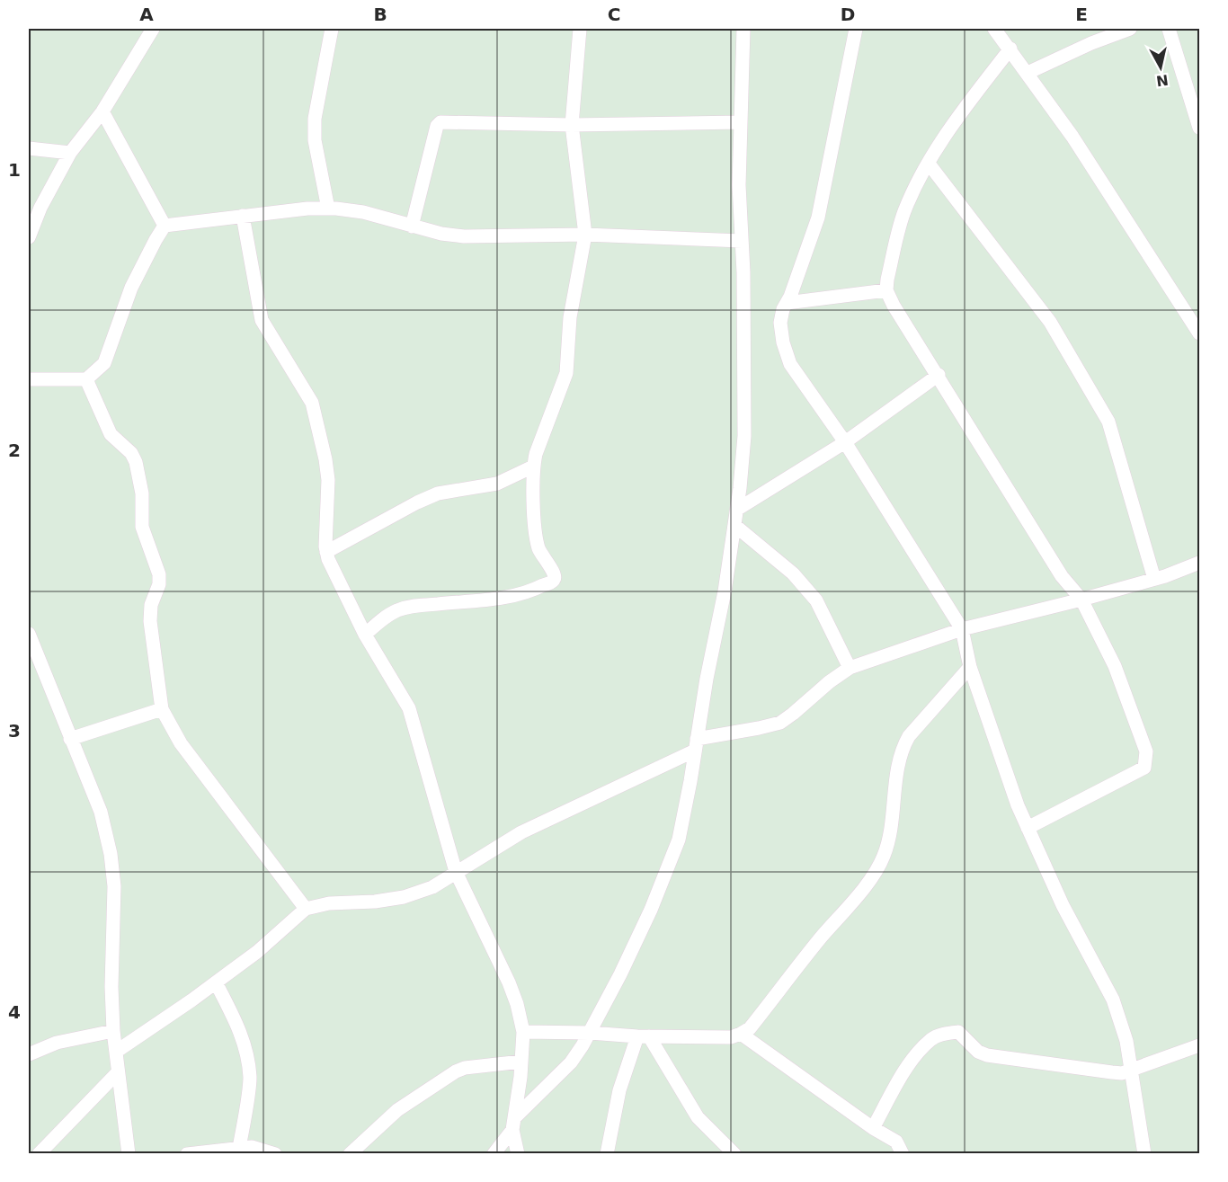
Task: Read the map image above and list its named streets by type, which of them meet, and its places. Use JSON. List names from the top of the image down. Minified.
{"north":"bottom","grid":{"columns":["A","B","C","D","E"],"rows":["1","2","3","4"]}}
